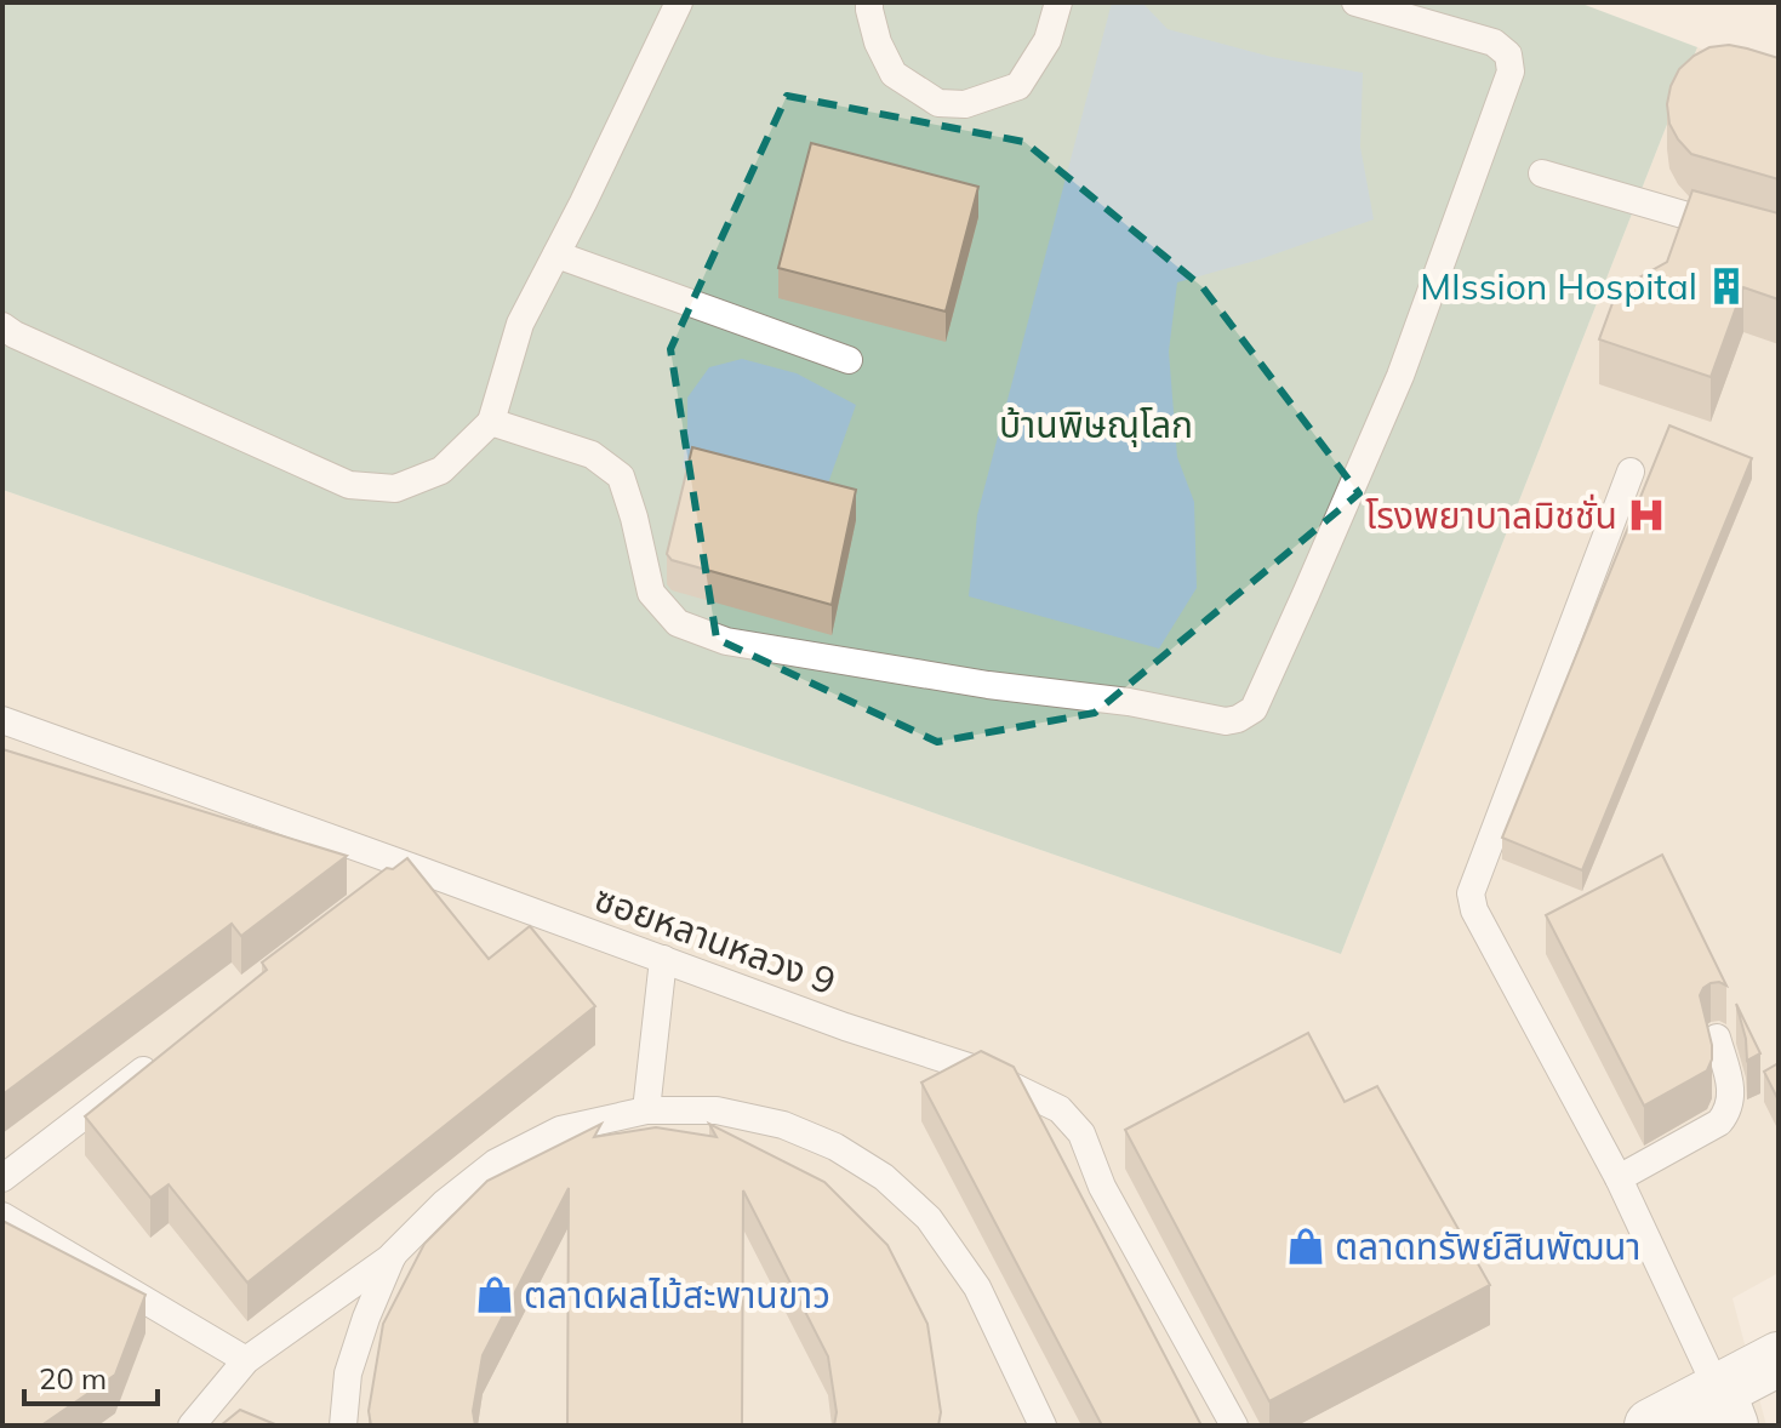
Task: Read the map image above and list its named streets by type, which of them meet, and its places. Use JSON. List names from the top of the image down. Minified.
{"streets":{"lane":["ซอยหลานหลวง 9"]},"parks":["บ้านพิษณุโลก"],"places":{"building":["MIssion Hospital"],"hospital":["โรงพยาบาลมิชชั่น"],"shop":["ตลาดทรัพย์สินพัฒนา","ตลาดผลไม้สะพานขาว"]},"scale_bar":"20 m"}
